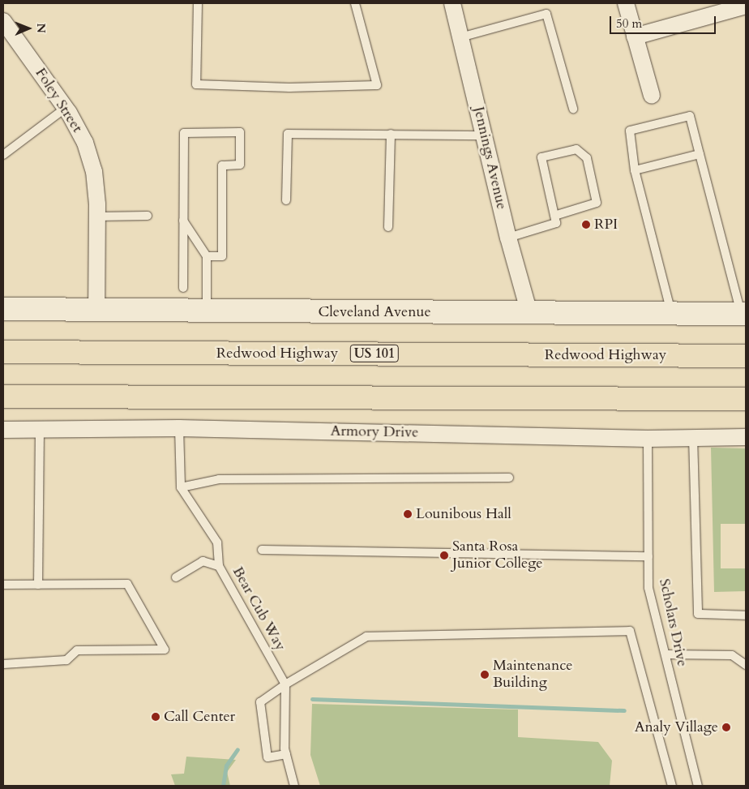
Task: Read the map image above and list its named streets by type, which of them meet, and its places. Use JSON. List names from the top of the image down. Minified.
{"streets":{"highway":["Redwood Highway","US 101"],"street":["Foley Street","Jennings Avenue","Cleveland Avenue","Armory Drive"],"lane":["Bear Cub Way","Scholars Drive"]},"crossings":[["Foley Street","Cleveland Avenue"],["Jennings Avenue","Cleveland Avenue"],["Armory Drive","Scholars Drive"]],"places":["RPI","Lounibous Hall","Santa Rosa Junior College","Maintenance Building","Call Center","Analy Village"],"scale_bar":"50 m","north":"right"}
